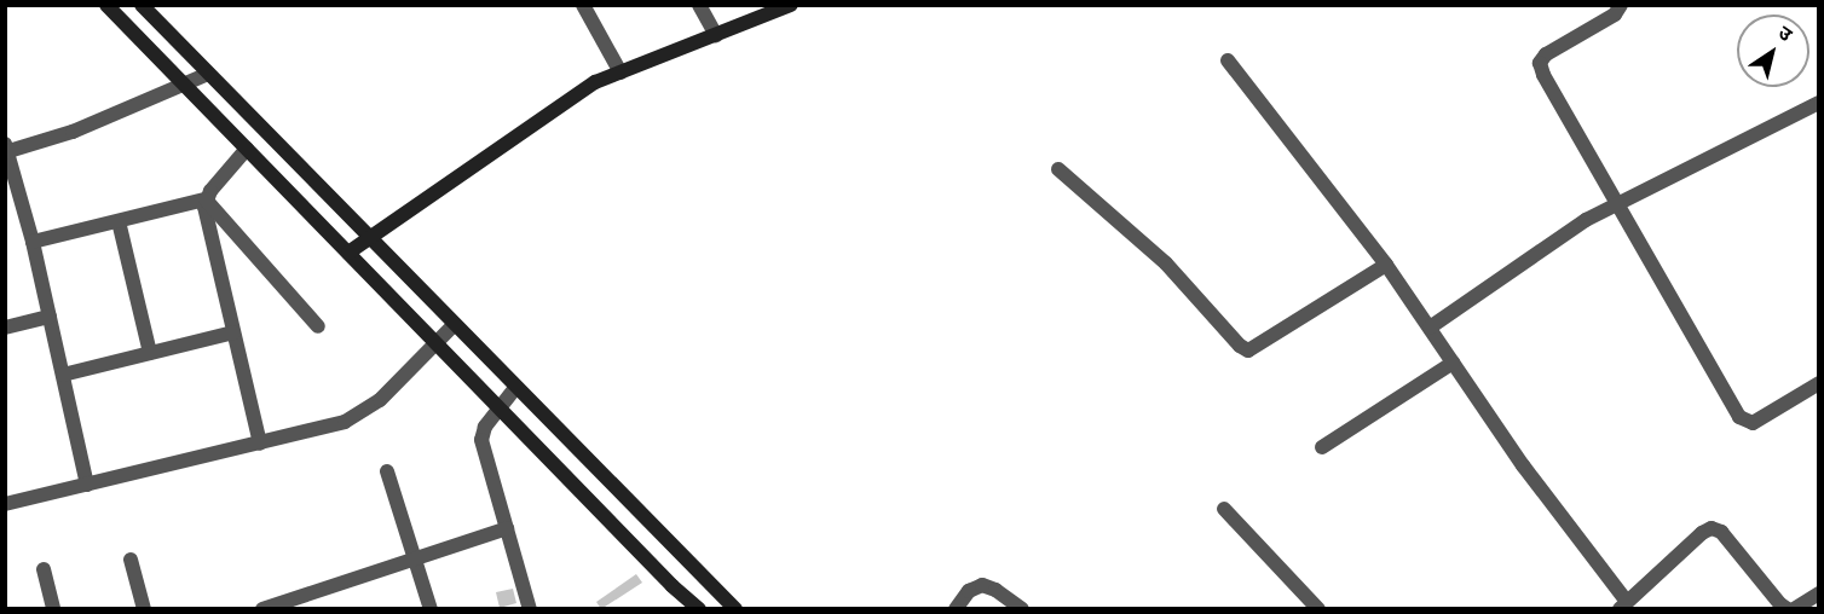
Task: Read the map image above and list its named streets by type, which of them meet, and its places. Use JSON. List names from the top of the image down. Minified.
{"north":"top right"}
